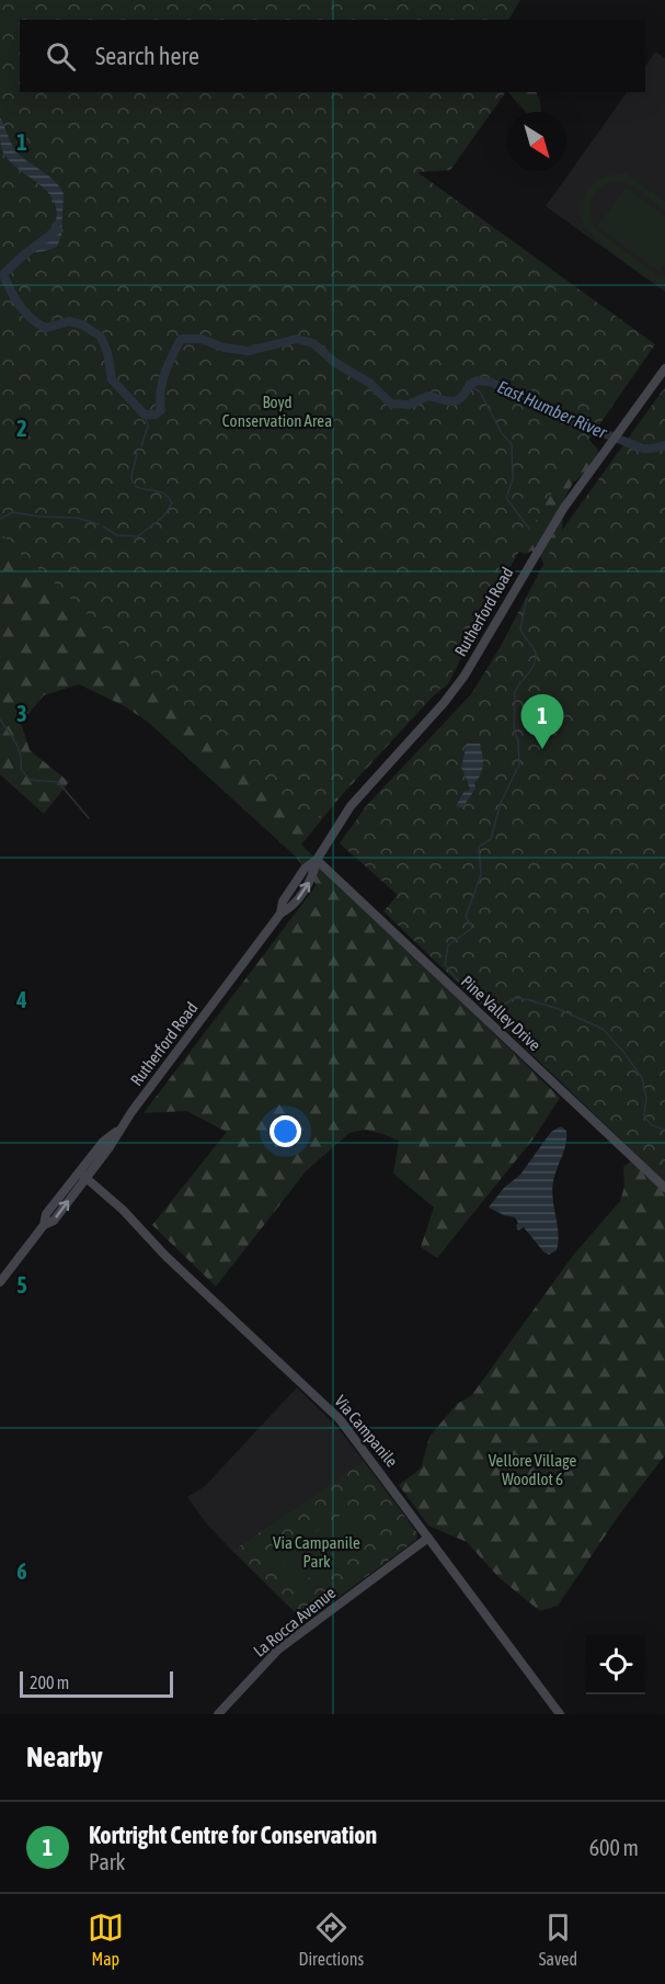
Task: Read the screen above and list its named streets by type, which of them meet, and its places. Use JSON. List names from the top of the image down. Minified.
{"streets":{"street":["Rutherford Road","Pine Valley Drive","Via Campanile","La Rocca Avenue"]},"crossings":[["Rutherford Road","Pine Valley Drive"],["Rutherford Road","Via Campanile"],["Via Campanile","La Rocca Avenue"]],"water":["East Humber River"],"parks":["Boyd Conservation Area","Vellore Village Woodlot 6","Via Campanile Park"],"scale_bar":"200 m","north":"bottom right","page":{"search":"Search here","pins":"1","scale":"200 m","heading":"Nearby","list":[{"mark":"1","name":"Kortright Centre for Conservation","note":"Park","value":"600 m"}],"nav":["Map","Directions","Saved"]},"grid":{"rows":["1","2","3","4","5","6"]}}
